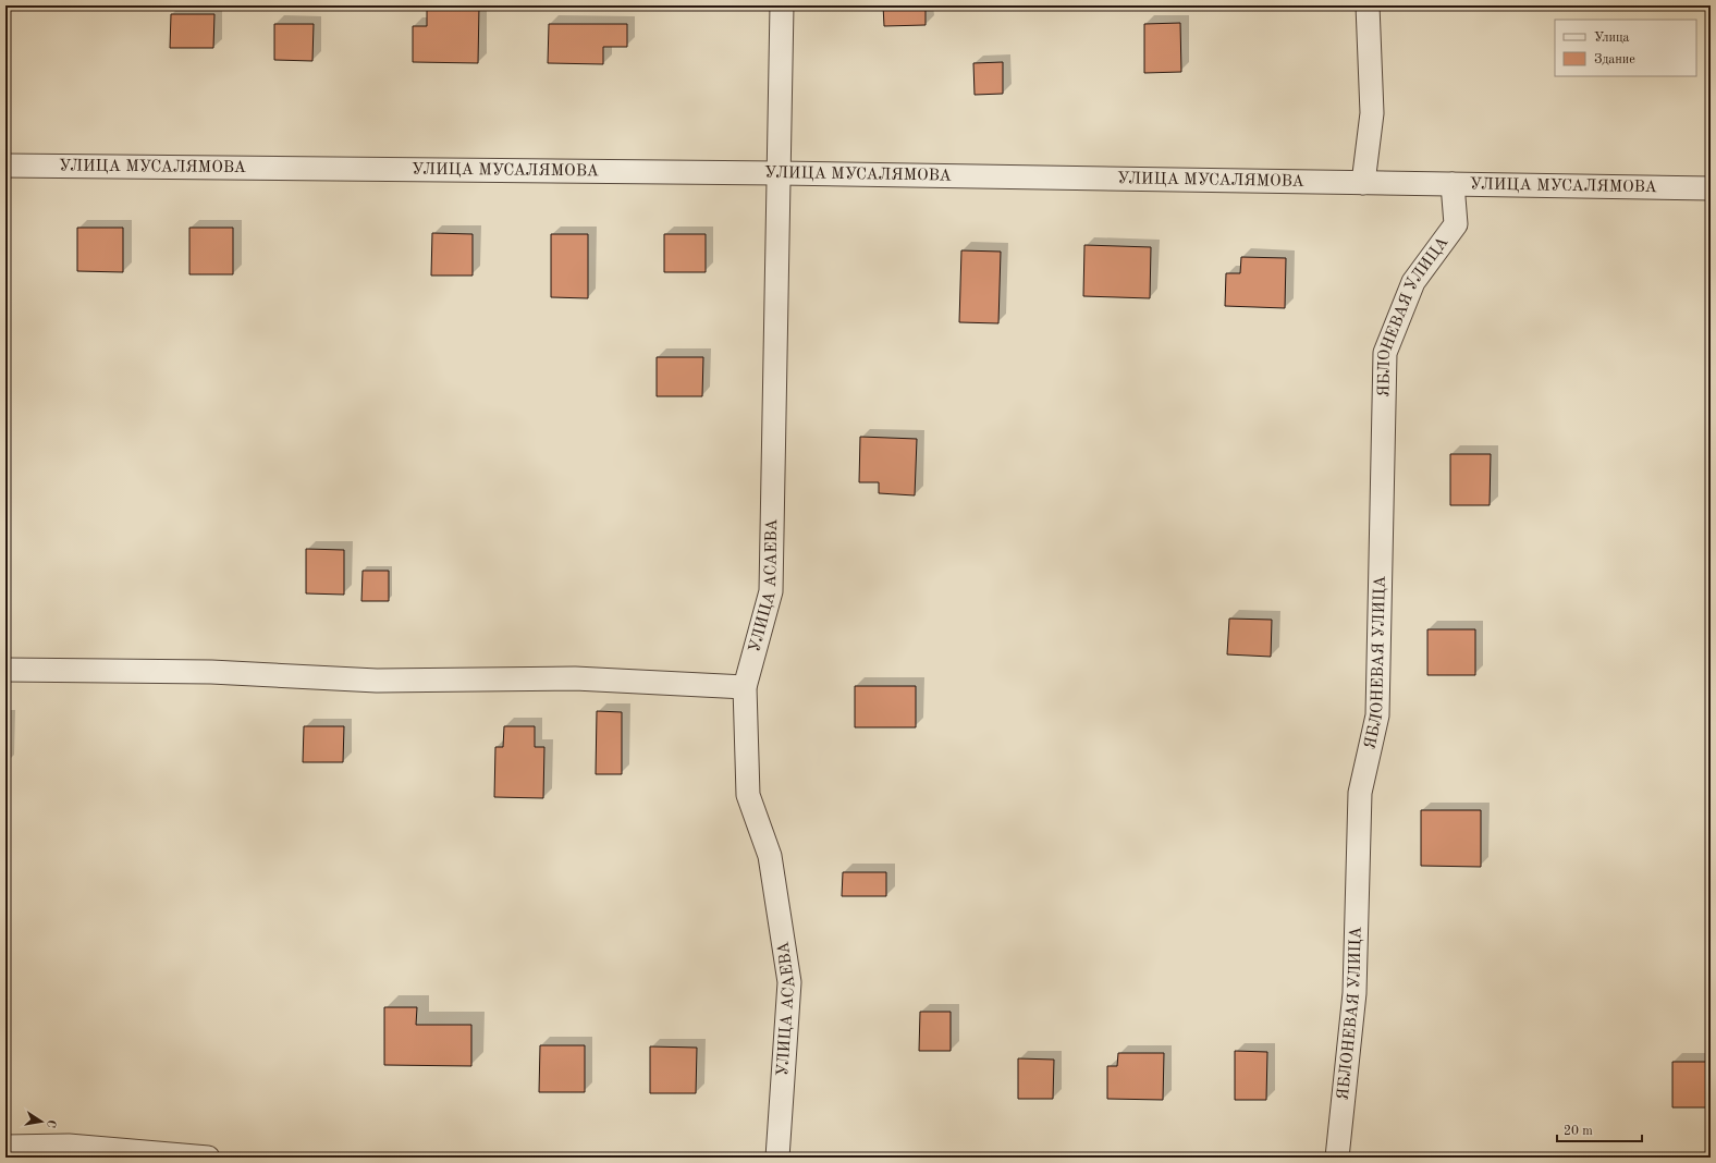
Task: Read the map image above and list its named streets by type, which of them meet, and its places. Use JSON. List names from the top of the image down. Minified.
{"streets":{"street":["УЛИЦА МУСАЛЯМОВА","ЯБЛОНЕВАЯ УЛИЦА","УЛИЦА АСАЕВА"]},"crossings":[["УЛИЦА МУСАЛЯМОВА","ЯБЛОНЕВАЯ УЛИЦА"],["УЛИЦА МУСАЛЯМОВА","УЛИЦА АСАЕВА"]],"legend":["Улица","Здание"],"scale_bar":"20 m","north":"right"}
